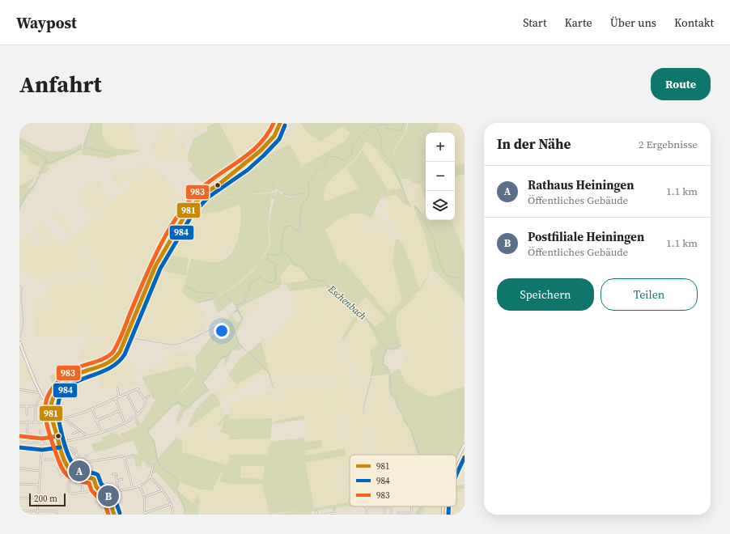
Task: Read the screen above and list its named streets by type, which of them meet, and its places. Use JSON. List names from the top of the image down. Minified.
{"water":["Eschenbach"],"lines":["transit line 981","transit line 983","transit line 984"],"legend":["981","984","983"],"scale_bar":"200 m","page":{"header":"Waypost","nav":["Start","Karte","Über uns","Kontakt"],"buttons":["Route",["Speichern","Teilen"]],"title":"Anfahrt","heading":["In der Nähe","2 Ergebnisse"],"map_buttons":["+","−"],"list":[{"mark":"A","name":"Rathaus Heiningen","note":"Öffentliches Gebäude","value":"1.1 km"},{"mark":"B","name":"Postfiliale Heiningen","note":"Öffentliches Gebäude","value":"1.1 km"}],"pins":["A","B"],"scale":"200 m"}}
